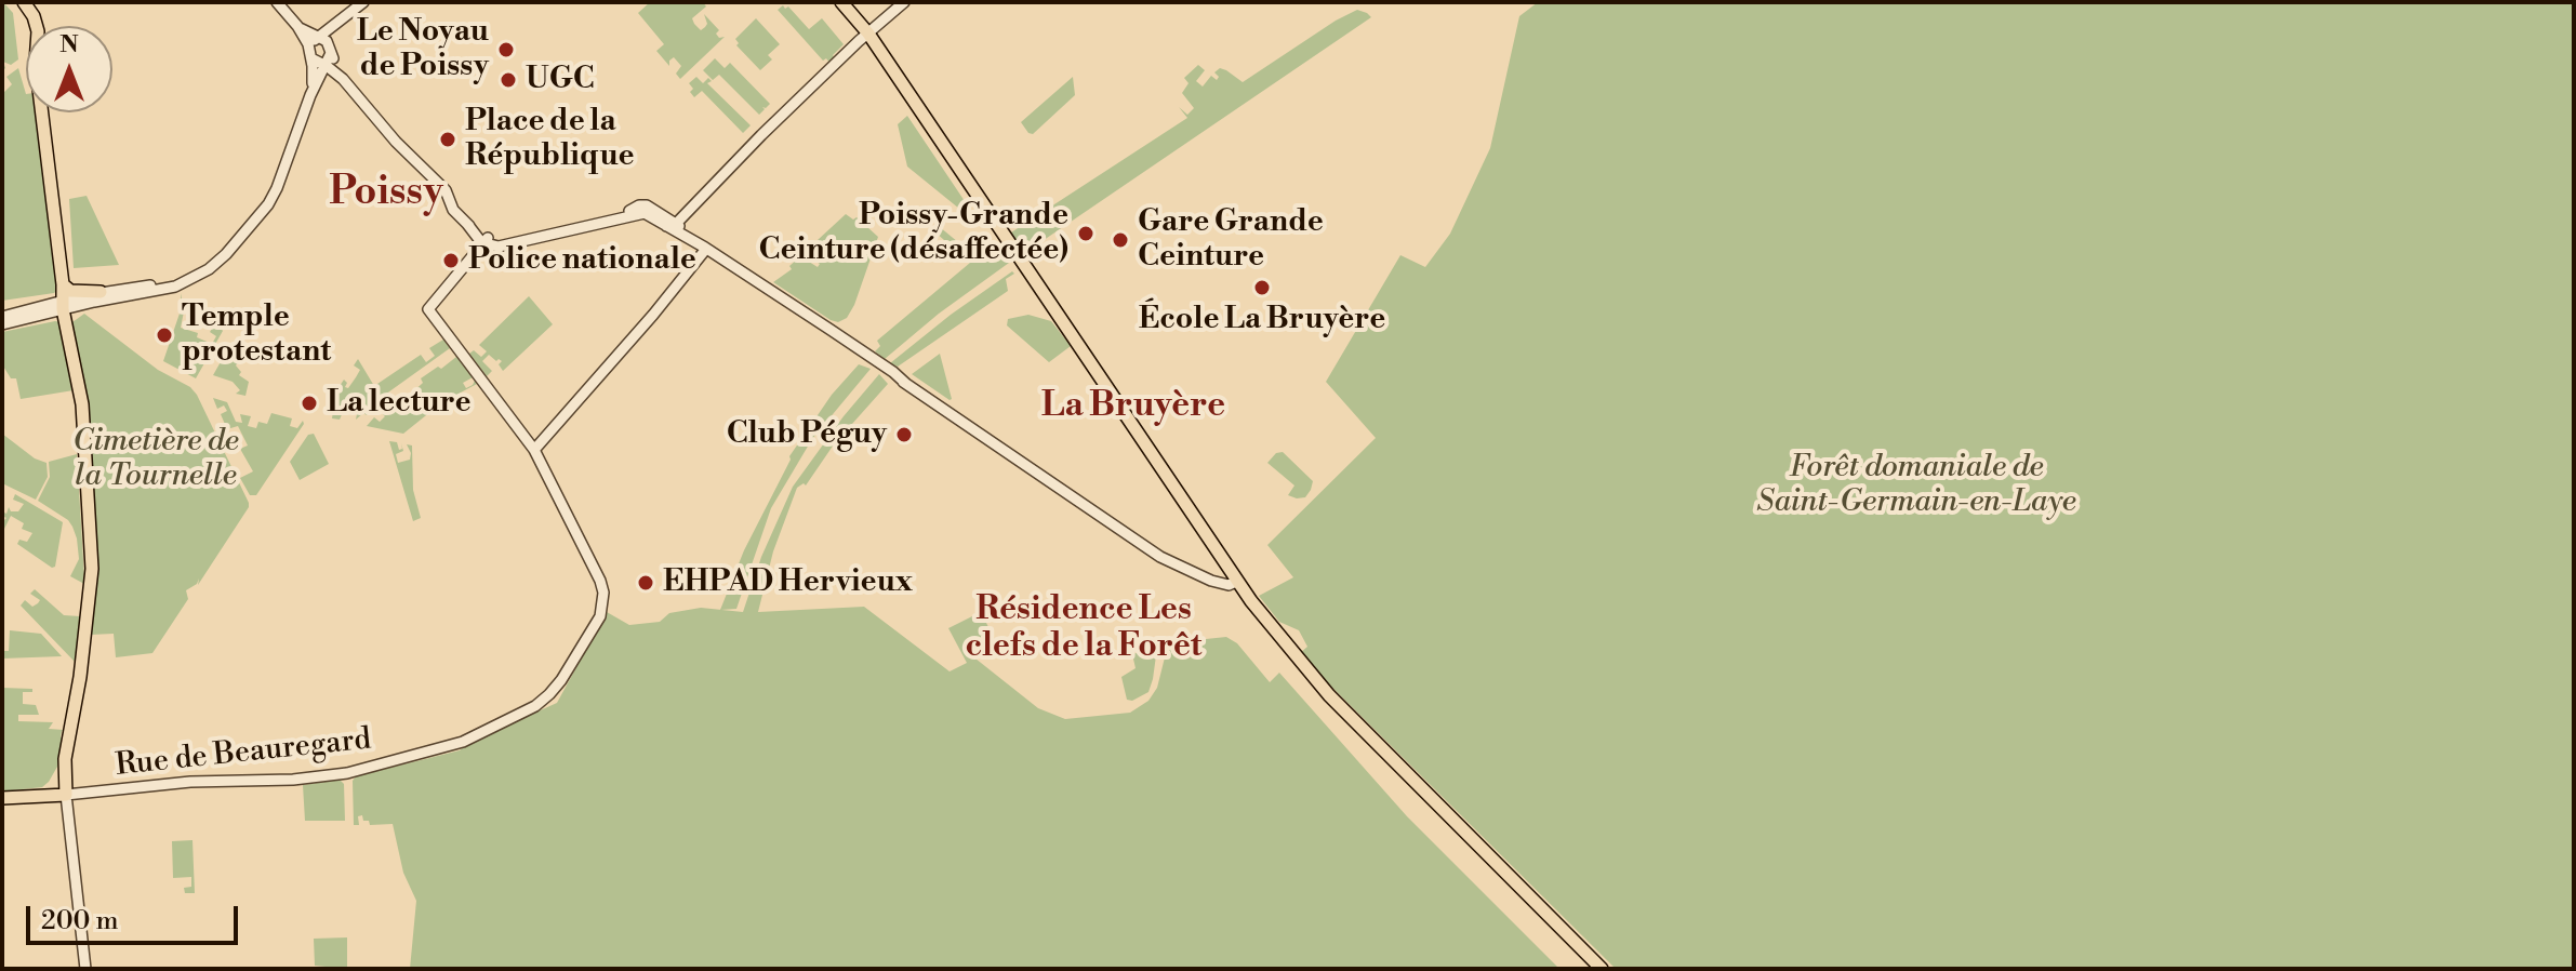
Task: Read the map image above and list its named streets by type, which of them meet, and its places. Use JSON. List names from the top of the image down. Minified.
{"streets":{"street":["Rue de Beauregard"]},"districts":["Poissy","La Bruyère","Résidence Les clefs de la Forêt"],"parks":["Cimetière de la Tournelle","Forêt domaniale de Saint-Germain-en-Laye"],"places":["Le Noyau de Poissy","UGC","Place de la République","Poissy-Grande Ceinture (désaffectée)","Gare Grande Ceinture","Police nationale","École La Bruyère","Temple protestant","La lecture","Club Péguy","EHPAD Hervieux"],"scale_bar":"200 m","north":"top"}
